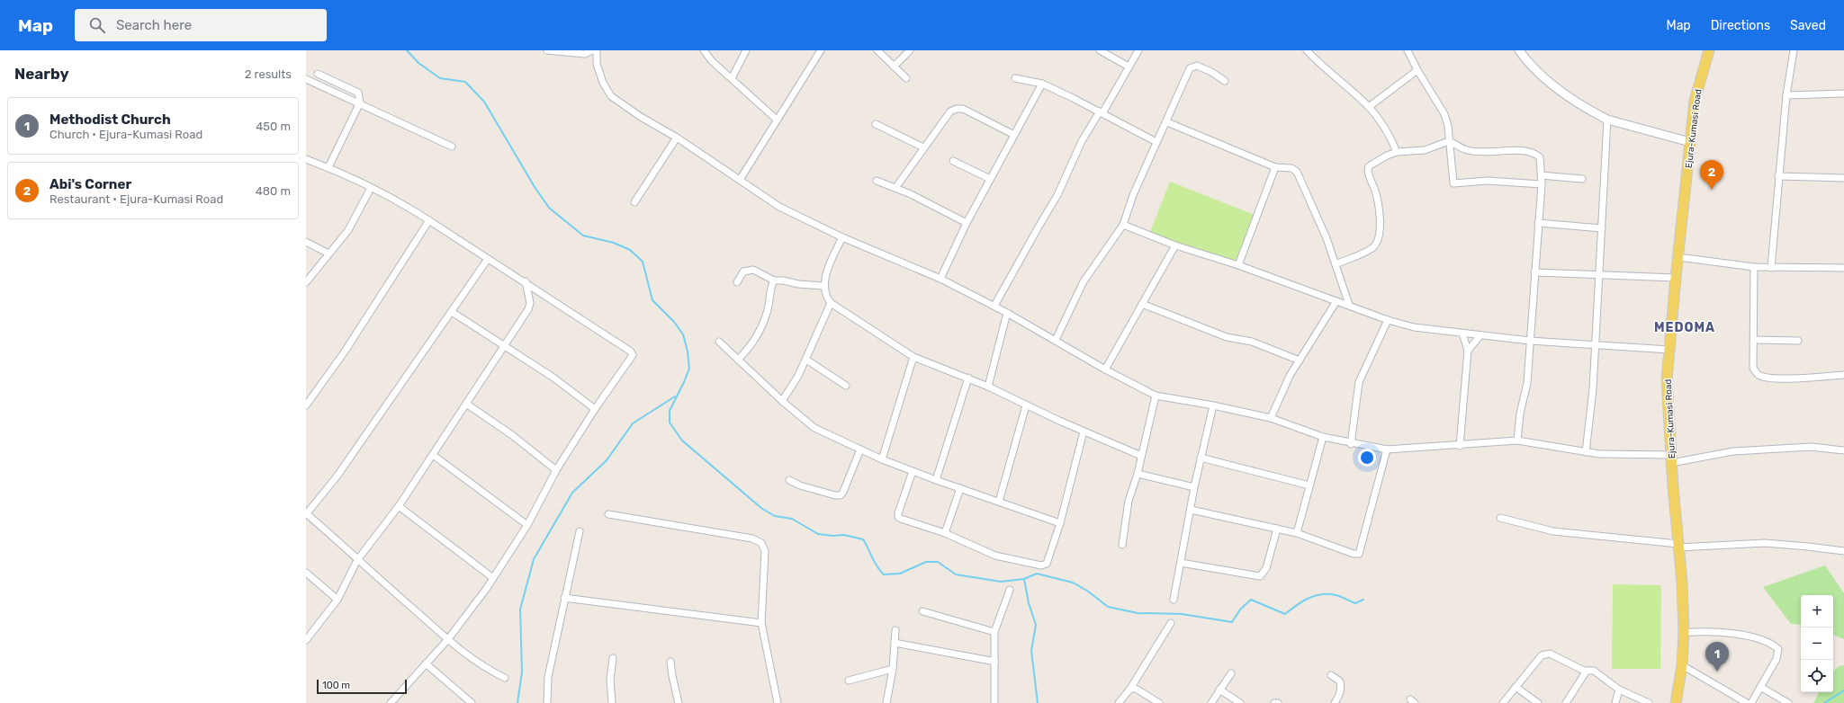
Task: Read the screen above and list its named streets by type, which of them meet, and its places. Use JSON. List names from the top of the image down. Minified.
{"streets":{"main road":["Ejura-Kumasi Road"]},"districts":["MEDOMA"],"scale_bar":"100 m","page":{"header":"Map","search":"Search here","nav":["Map","Directions","Saved"],"heading":["Nearby","2 results"],"list":[{"mark":"1","name":"Methodist Church","note":"Church · Ejura-Kumasi Road","value":"450 m"},{"mark":"2","name":"Abi's Corner","note":"Restaurant · Ejura-Kumasi Road","value":"480 m"}],"pins":["2","1"],"map_buttons":["+","−"],"scale":"100 m"}}
